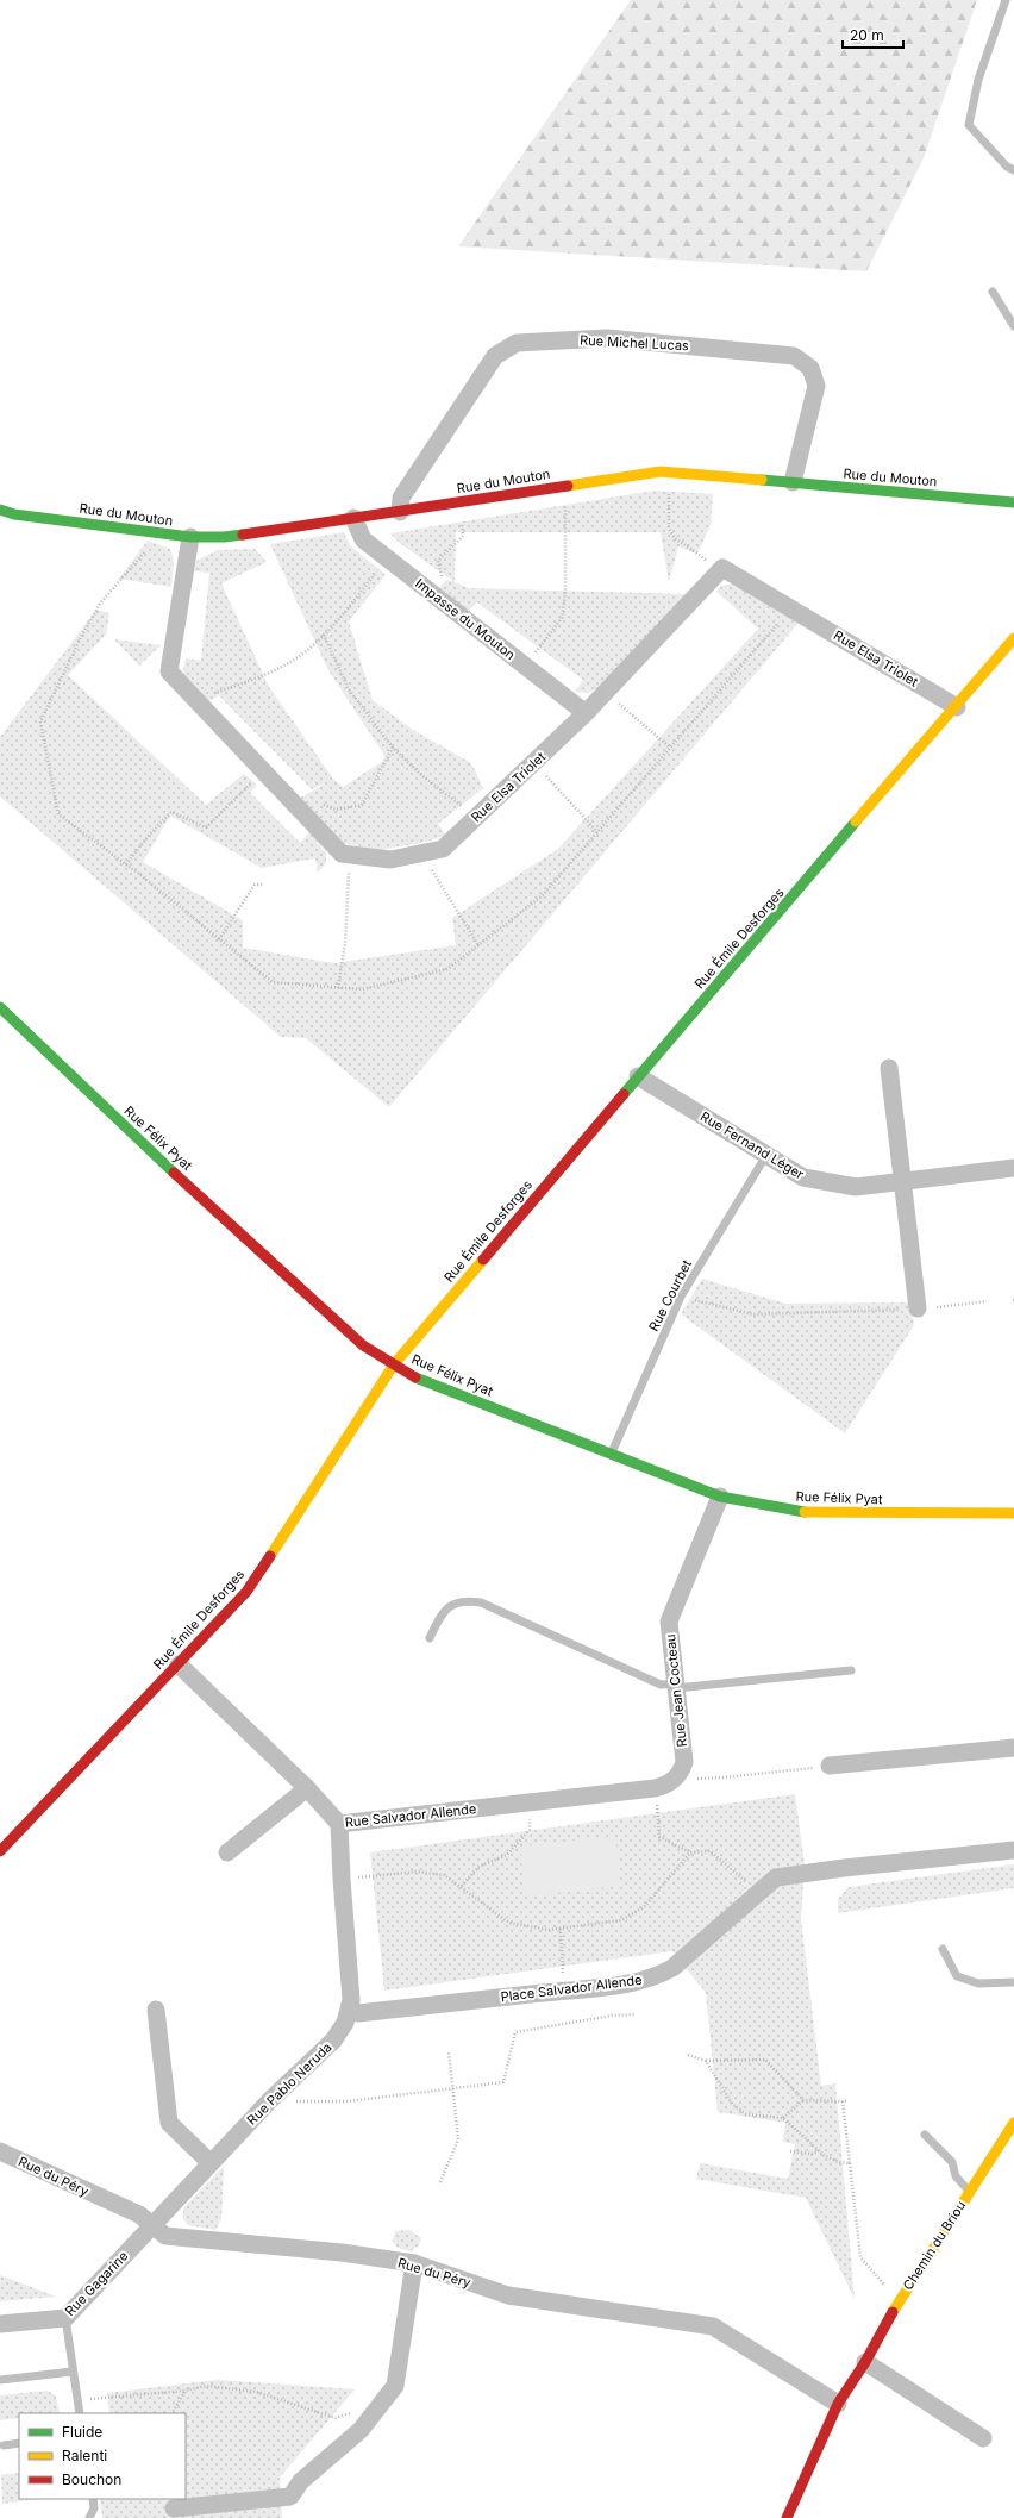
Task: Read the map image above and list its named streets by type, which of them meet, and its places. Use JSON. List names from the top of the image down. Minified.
{"streets":{"street":["Rue Michel Lucas","Rue du Mouton","Impasse du Mouton","Rue Elsa Triolet","Rue Émile Desforges","Rue Félix Pyat","Rue Fernand Léger","Rue Jean Cocteau","Rue Salvador Allende","Place Salvador Allende","Rue Pablo Neruda","Rue du Péry","Chemin du Briou","Rue Gagarine"],"lane":["Rue Courbet"]},"crossings":[["Rue Michel Lucas","Rue du Mouton"],["Rue du Mouton","Impasse du Mouton"],["Rue du Mouton","Rue Elsa Triolet"],["Impasse du Mouton","Rue Elsa Triolet"],["Rue Elsa Triolet","Rue Émile Desforges"],["Rue Émile Desforges","Rue Félix Pyat"],["Rue Émile Desforges","Rue Fernand Léger"],["Rue Émile Desforges","Rue Salvador Allende"],["Rue Félix Pyat","Rue Courbet"],["Rue Félix Pyat","Rue Jean Cocteau"],["Rue Fernand Léger","Rue Courbet"],["Rue Jean Cocteau","Rue Salvador Allende"],["Rue Salvador Allende","Rue Pablo Neruda"],["Place Salvador Allende","Rue Pablo Neruda"],["Rue Pablo Neruda","Rue du Péry"],["Rue Pablo Neruda","Rue Gagarine"],["Rue du Péry","Chemin du Briou"],["Rue du Péry","Rue Gagarine"]],"legend":["Fluide","Ralenti","Bouchon"],"scale_bar":"20 m"}
